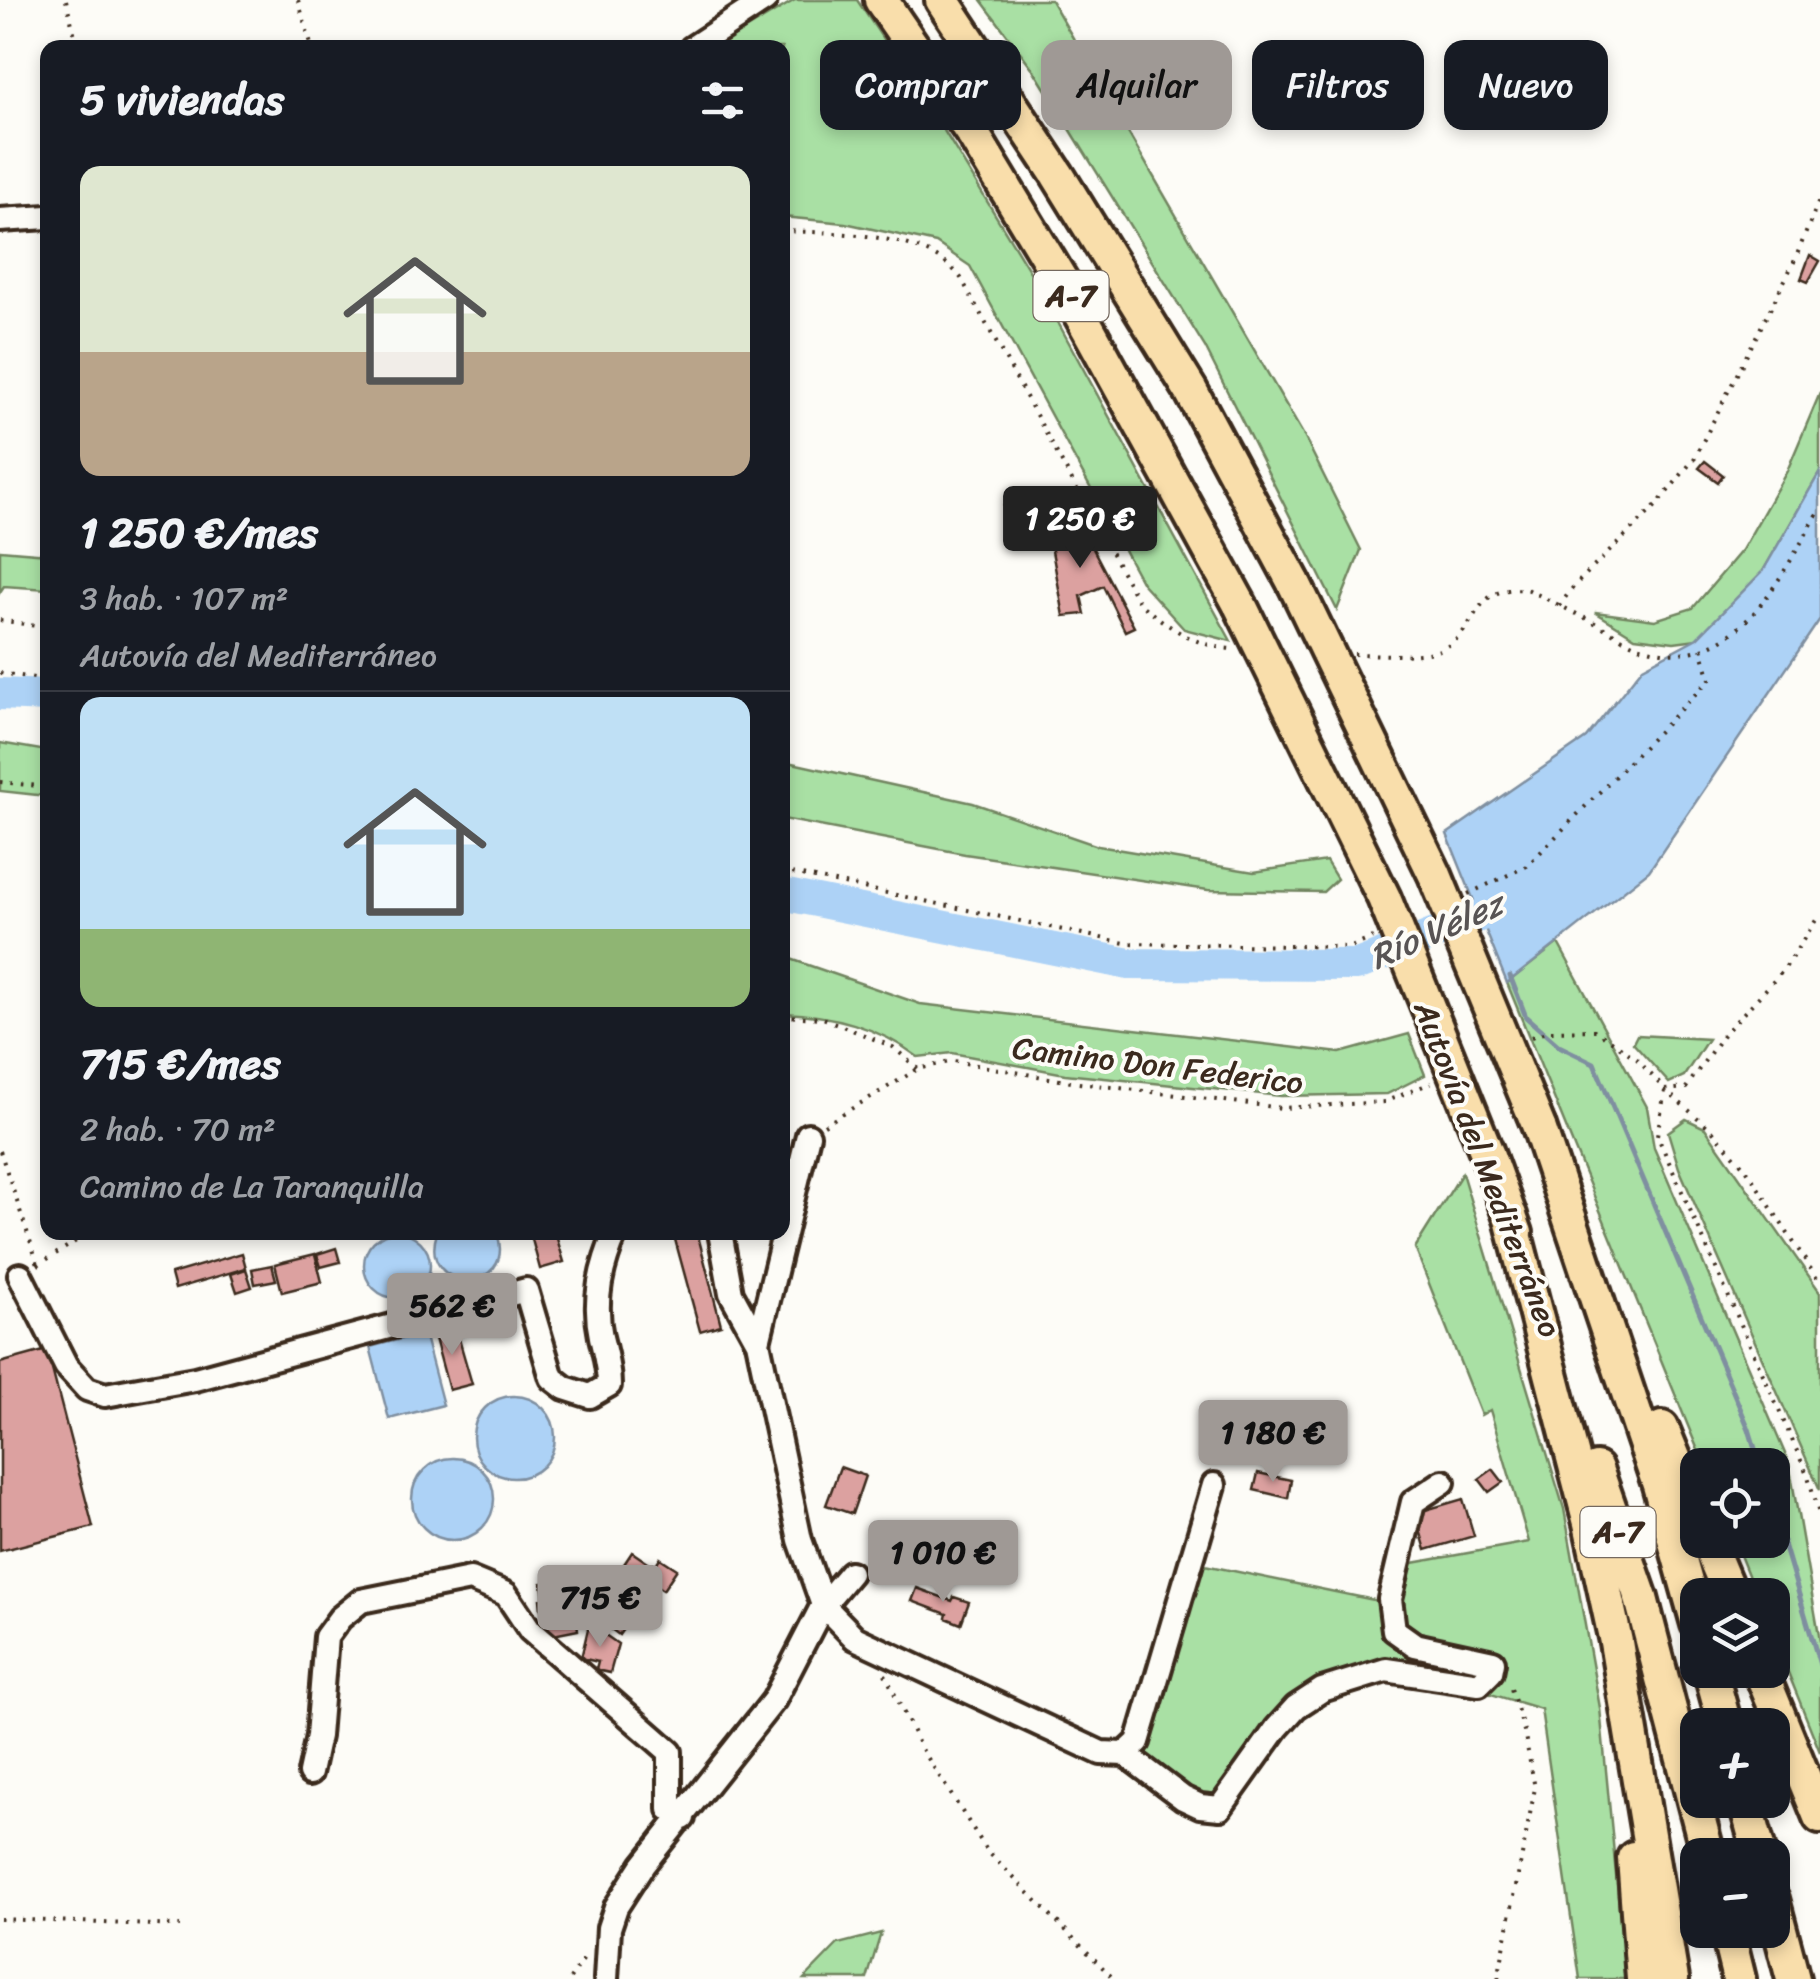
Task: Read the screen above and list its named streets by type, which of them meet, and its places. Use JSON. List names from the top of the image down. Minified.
{"streets":{"highway":["A-7","Autovía del Mediterráneo"],"path":["Camino Don Federico"]},"water":["Río Vélez"],"page":{"chip":["Comprar","Alquilar","Filtros","Nuevo"],"heading":"5 viviendas","list":[{"name":"1 250 €/mes","note":"3 hab. · 107 m² · Autovía del Mediterráneo"},{"name":"715 €/mes","note":"2 hab. · 70 m² · Camino de La Taranquilla"}],"price":["1 250 €","562 €","1 180 €","1 010 €","715 €"],"map_buttons":["+","−"]}}
